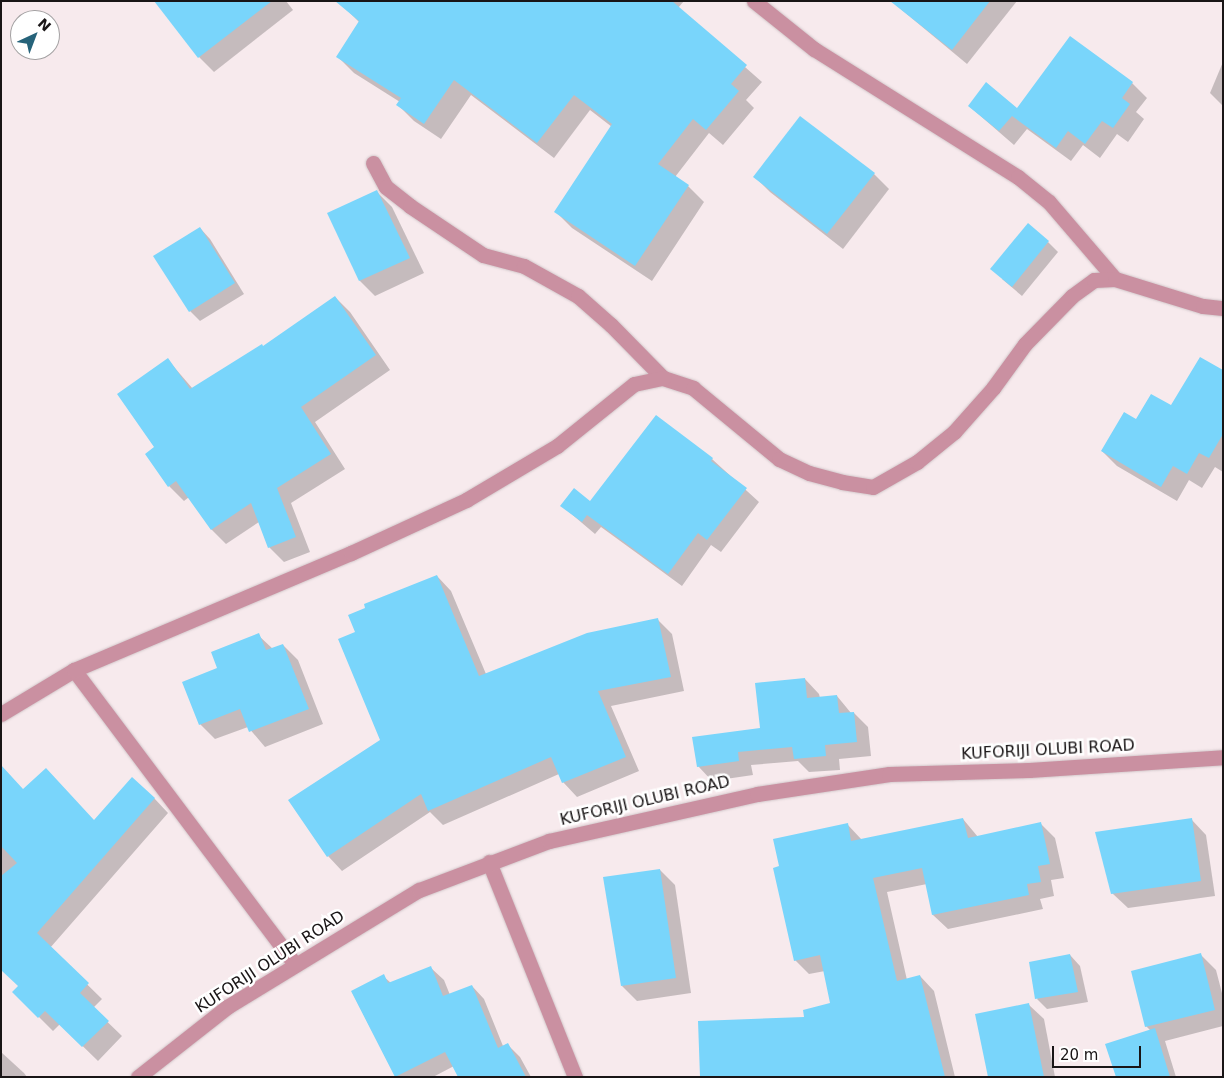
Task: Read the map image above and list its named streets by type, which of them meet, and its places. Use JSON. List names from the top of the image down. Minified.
{"streets":{"street":["KUFORIJI OLUBI ROAD"]},"scale_bar":"20 m","north":"top right"}
